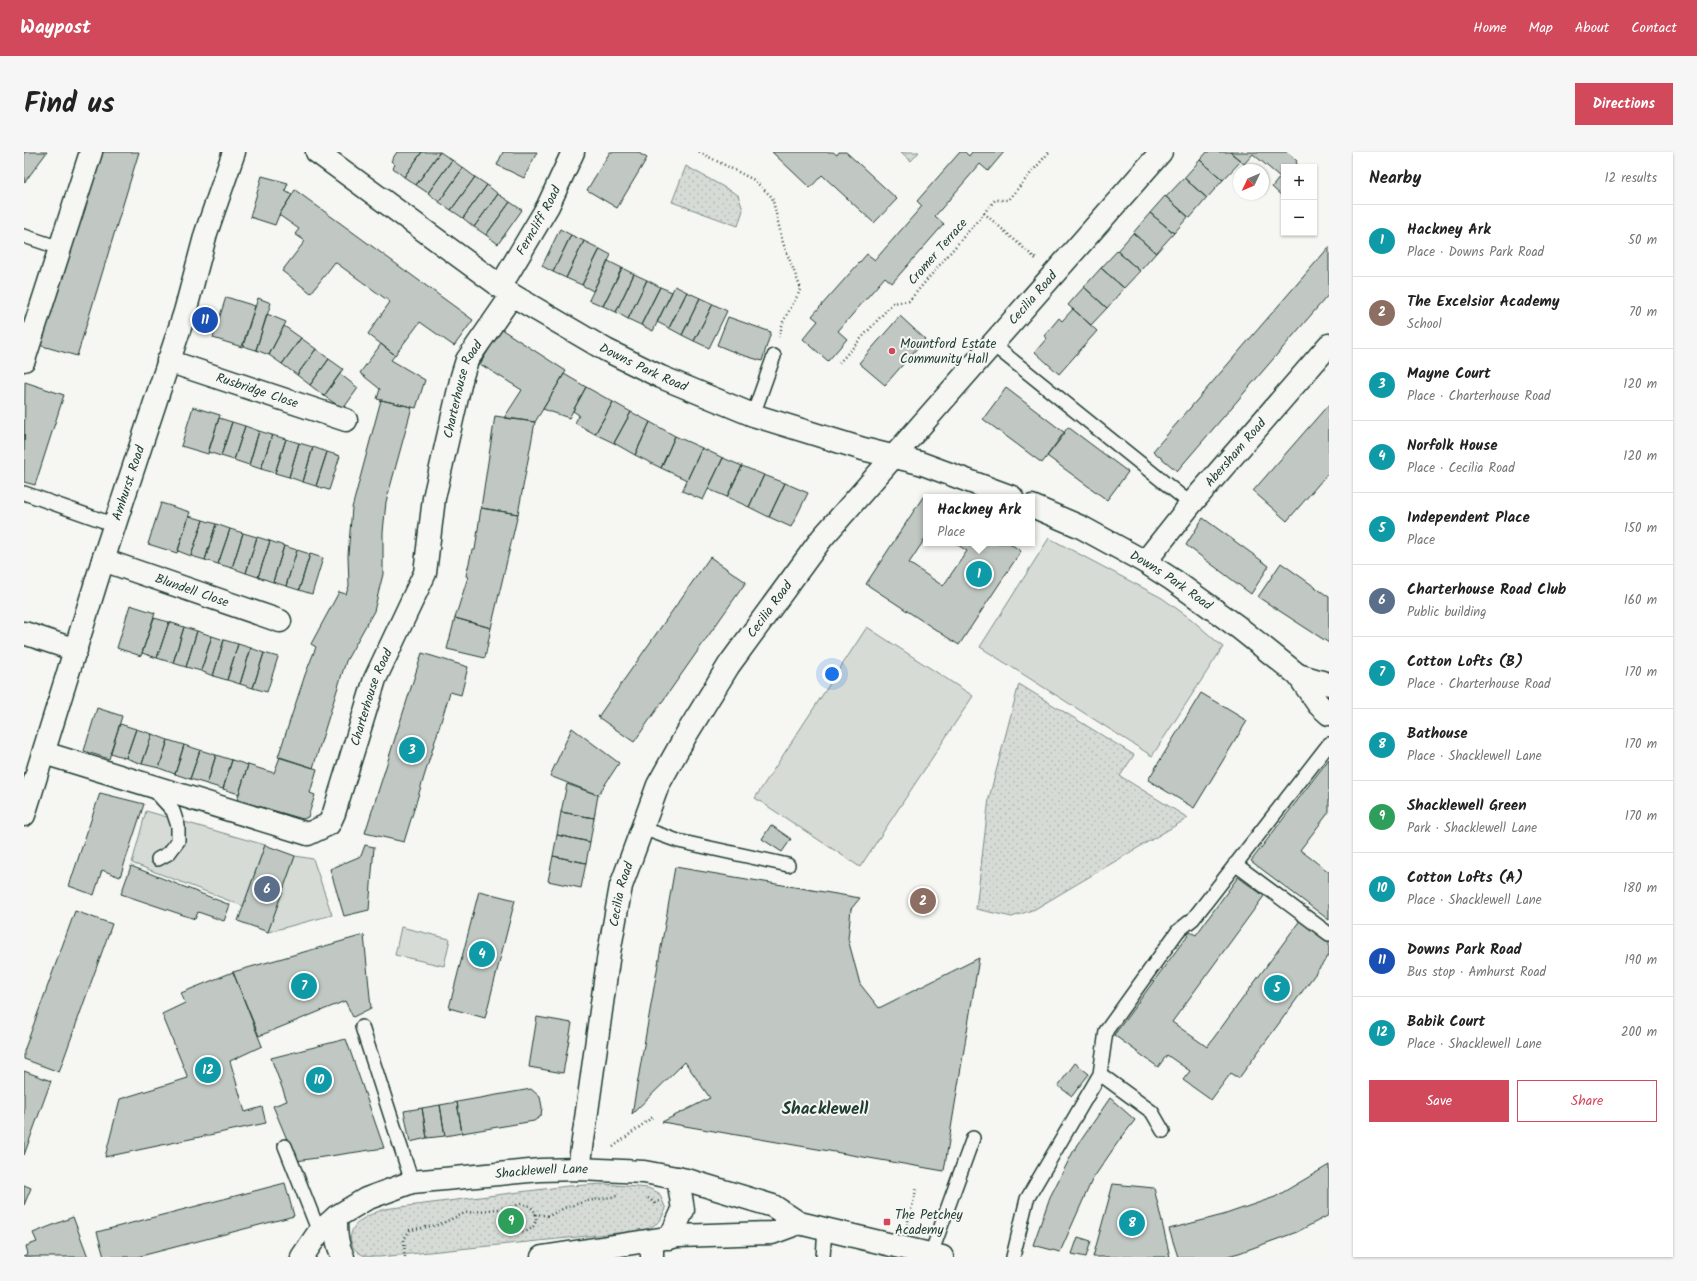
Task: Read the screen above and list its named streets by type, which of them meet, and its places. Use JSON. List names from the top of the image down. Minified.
{"streets":{"street":["Ferncliff Road","Cecilia Road","Downs Park Road","Rusbridge Close","Charterhouse Road","Abersham Road","Amhurst Road","Blundell Close","Shacklewell Lane"],"path":["Cromer Terrace"]},"crossings":[["Ferncliff Road","Downs Park Road"],["Ferncliff Road","Charterhouse Road"],["Cecilia Road","Downs Park Road"],["Cecilia Road","Shacklewell Lane"],["Downs Park Road","Charterhouse Road"],["Downs Park Road","Abersham Road"],["Rusbridge Close","Amhurst Road"],["Charterhouse Road","Amhurst Road"],["Amhurst Road","Blundell Close"]],"districts":["Shacklewell"],"places":{"other":["Mountford Estate Community Hall"],"transit":["The Petchey Academy"]},"north":"bottom left","page":{"header":"Waypost","nav":["Home","Map","About","Contact"],"title":"Find us","buttons":["Directions",["Save","Share"]],"heading":["Nearby","12 results"],"map_buttons":["+","−"],"list":[{"mark":"1","name":"Hackney Ark","note":"Place · Downs Park Road","value":"50 m"},{"mark":"2","name":"The Excelsior Academy","note":"School","value":"70 m"},{"mark":"3","name":"Mayne Court","note":"Place · Charterhouse Road","value":"120 m"},{"mark":"4","name":"Norfolk House","note":"Place · Cecilia Road","value":"120 m"},{"mark":"5","name":"Independent Place","note":"Place","value":"150 m"},{"mark":"6","name":"Charterhouse Road Club","note":"Public building","value":"160 m"},{"mark":"7","name":"Cotton Lofts (B)","note":"Place · Charterhouse Road","value":"170 m"},{"mark":"8","name":"Bathouse","note":"Place · Shacklewell Lane","value":"170 m"},{"mark":"9","name":"Shacklewell Green","note":"Park · Shacklewell Lane","value":"170 m"},{"mark":"10","name":"Cotton Lofts (A)","note":"Place · Shacklewell Lane","value":"180 m"},{"mark":"11","name":"Downs Park Road","note":"Bus stop · Amhurst Road","value":"190 m"},{"mark":"12","name":"Babik Court","note":"Place · Shacklewell Lane","value":"200 m"}],"pins":["11","1","3","6","2","4","7","5","12","10","9","8"],"popup":["Hackney Ark","Place"]}}
